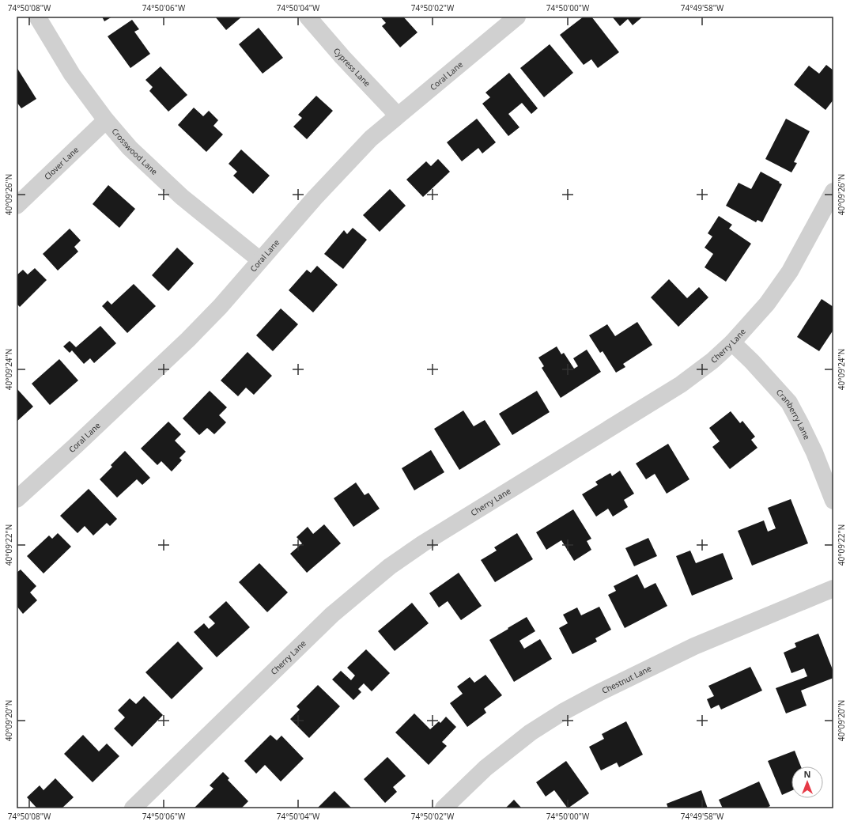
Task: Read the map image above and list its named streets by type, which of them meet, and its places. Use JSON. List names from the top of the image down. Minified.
{"streets":{"street":["Cypress Lane","Coral Lane","Crosswood Lane","Clover Lane","Cherry Lane","Cranberry Lane","Chestnut Lane"]},"crossings":[["Cypress Lane","Coral Lane"],["Coral Lane","Crosswood Lane"],["Crosswood Lane","Clover Lane"],["Cherry Lane","Cranberry Lane"]],"north":"top","coordinates":["74°50'08\"W","74°50'06\"W","74°50'04\"W","74°50'02\"W","74°50'00\"W","74°49'58\"W","40°09'26\"N","40°09'24\"N","40°09'22\"N","40°09'20\"N"]}
